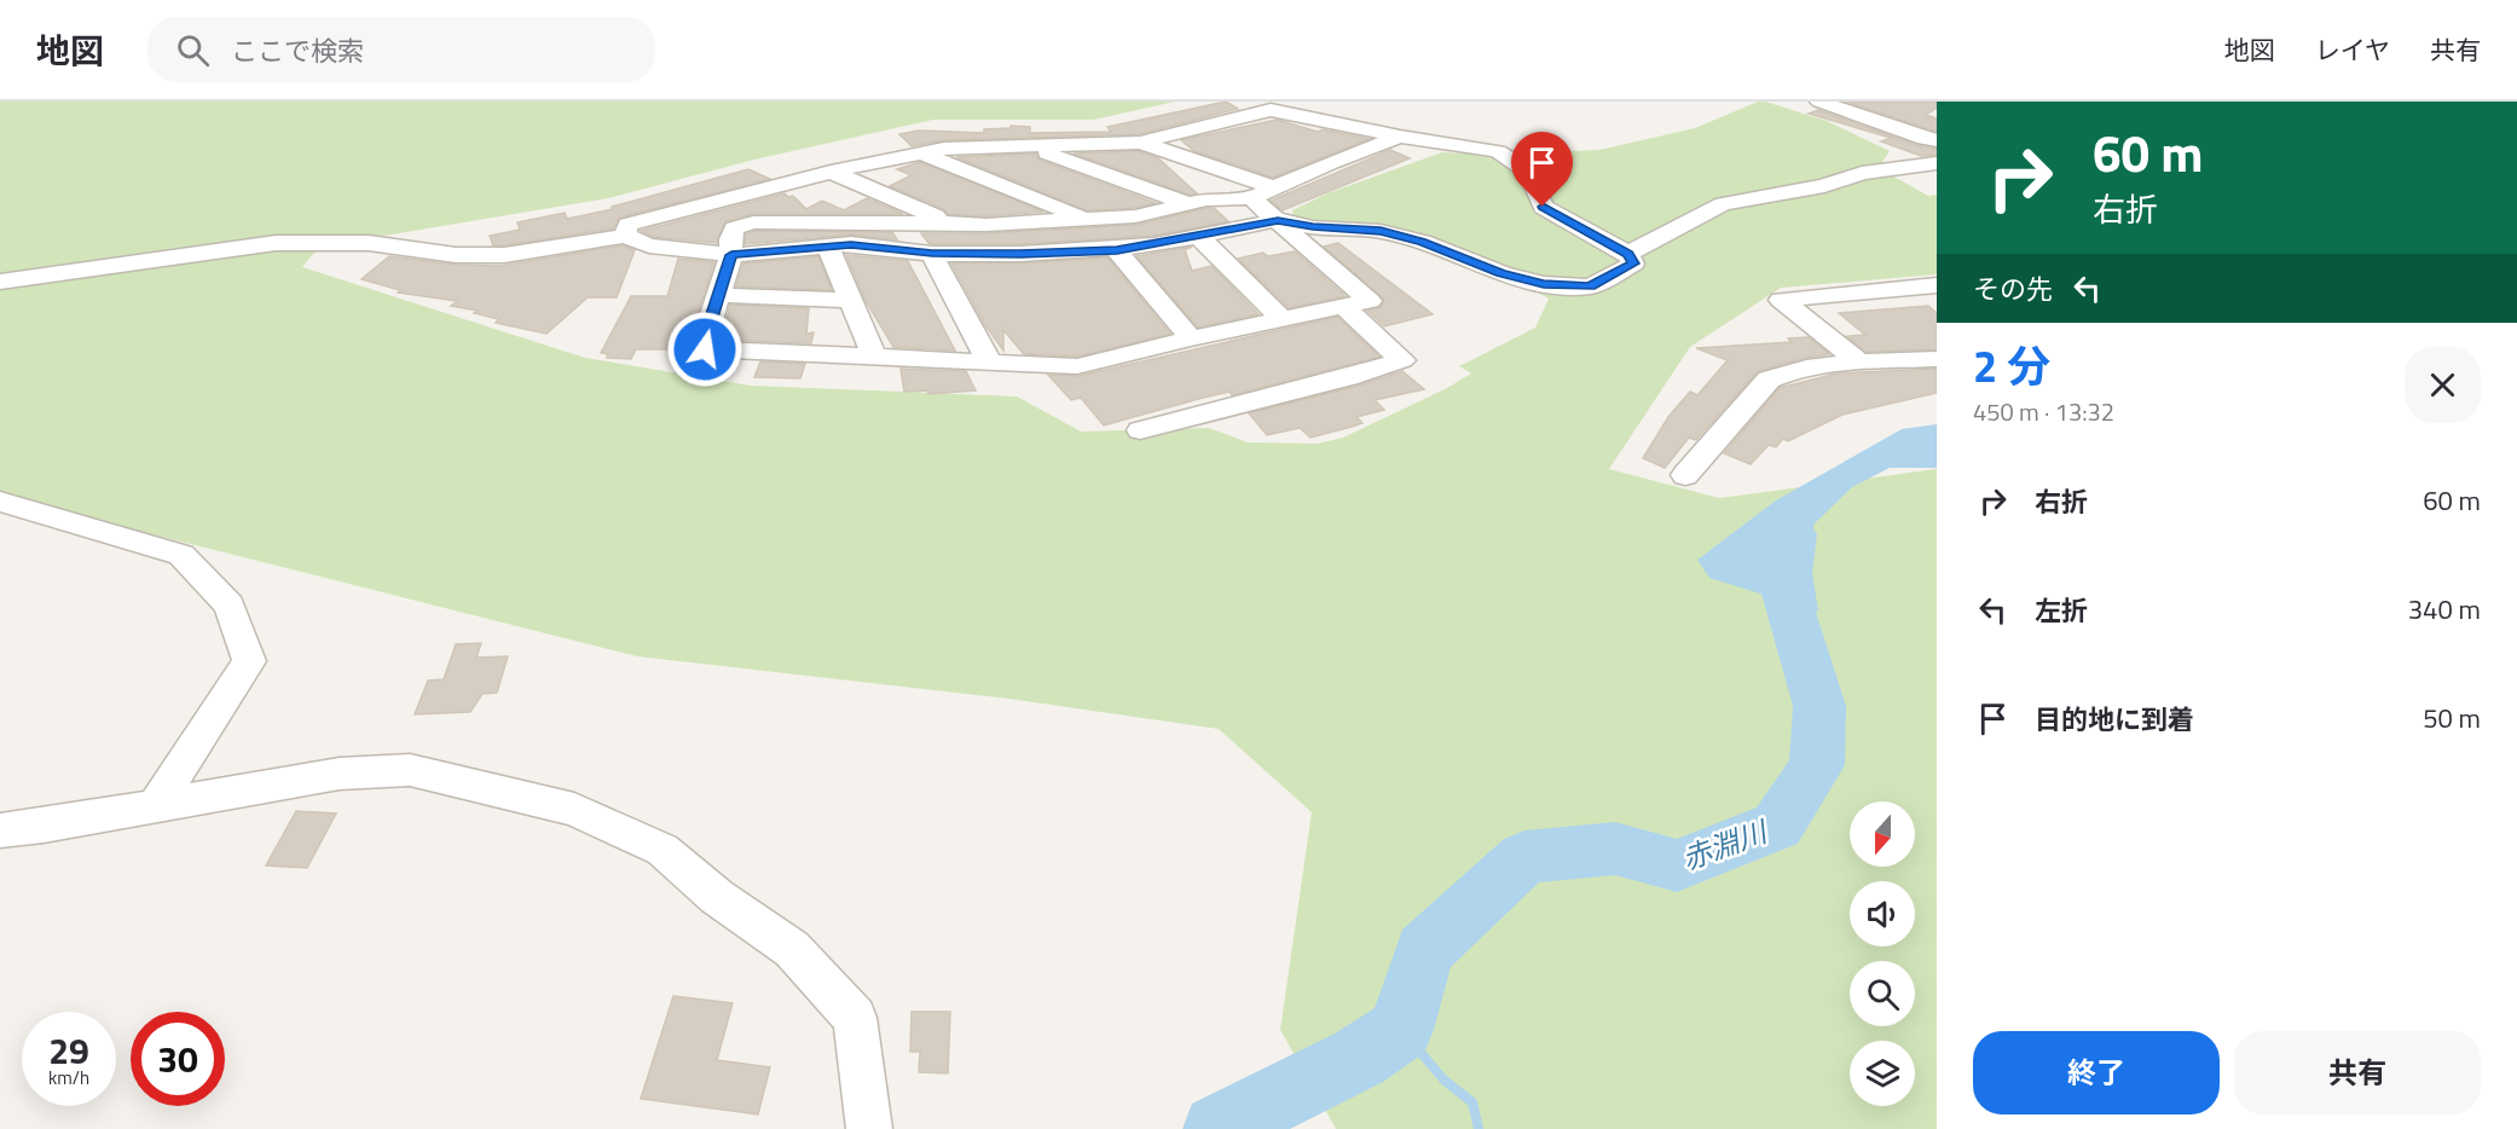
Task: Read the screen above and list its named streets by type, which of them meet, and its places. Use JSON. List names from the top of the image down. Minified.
{"water":["赤淵川"],"north":"bottom","page":{"header":"地図","search":"ここで検索","nav":["地図","レイヤ","共有"],"turn":["60 m","右折"],"then":"その先","heading":["2 分","450 m · 13:32"],"list":[{"name":"右折","value":"60 m"},{"name":"左折","value":"340 m"},{"name":"目的地に到着","value":"50 m"}],"speed":"29 km/h","limit":"30","buttons":["終了","共有"]}}
